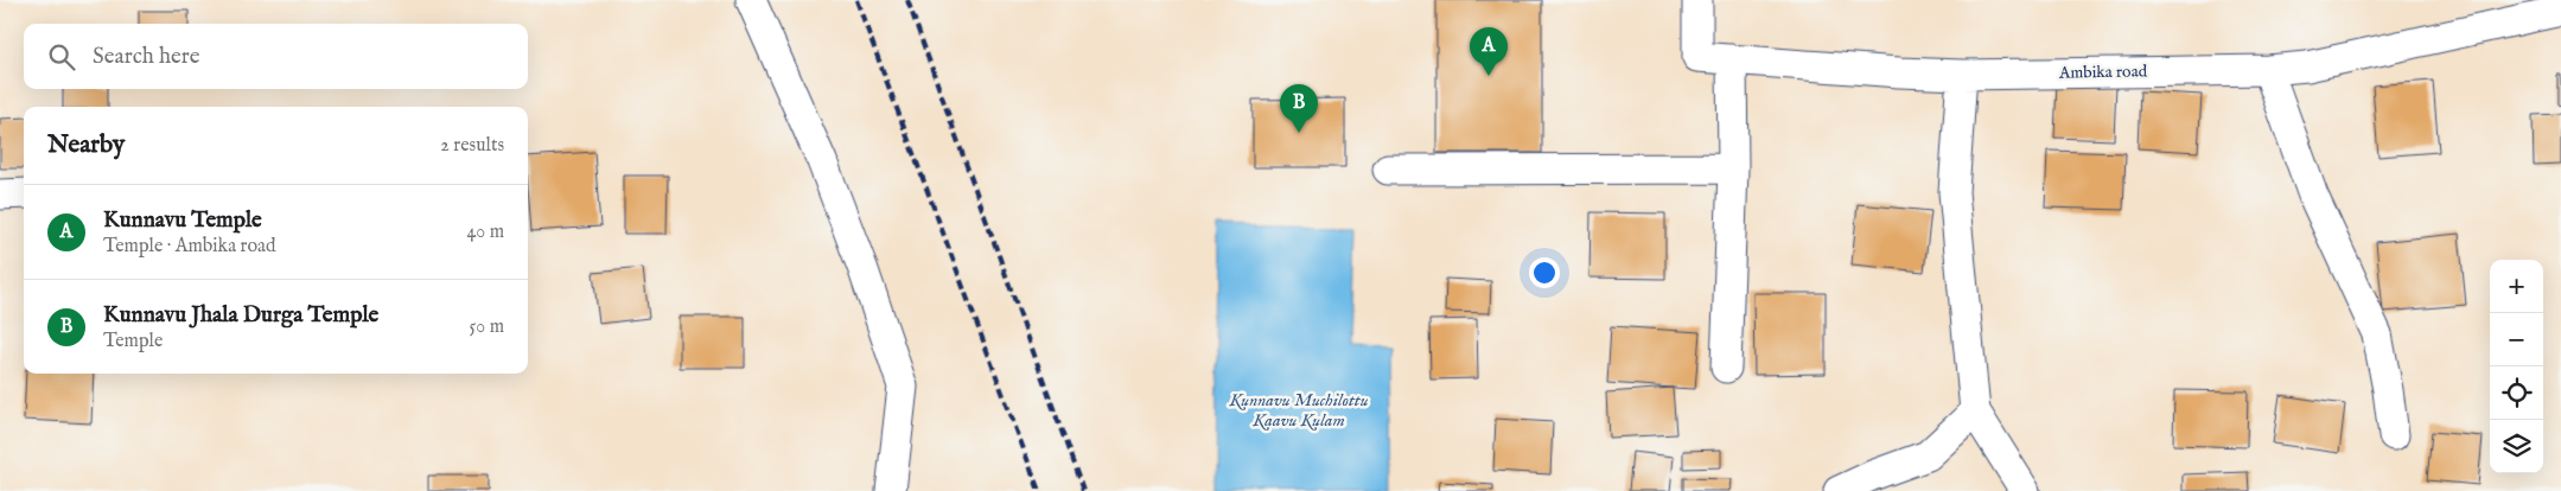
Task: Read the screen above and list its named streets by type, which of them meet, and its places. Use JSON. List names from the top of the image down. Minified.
{"streets":{"street":["Ambika road"]},"water":["Kunnavu Muchilottu Kaavu Kulam"],"page":{"search":"Search here","pins":["A","B"],"heading":["Nearby","2 results"],"list":[{"mark":"A","name":"Kunnavu Temple","note":"Temple · Ambika road","value":"40 m"},{"mark":"B","name":"Kunnavu Jhala Durga Temple","note":"Temple","value":"50 m"}],"map_buttons":["+","−"]}}
